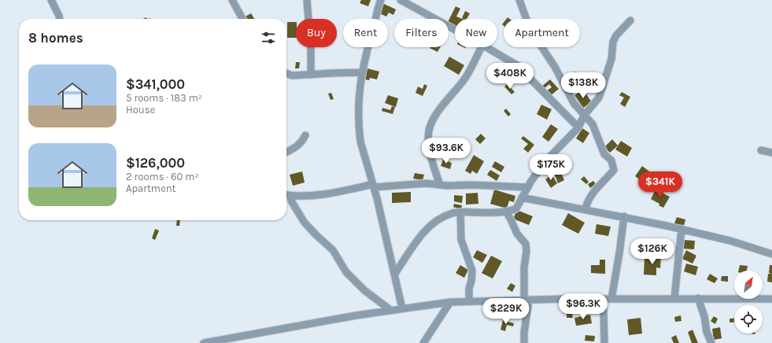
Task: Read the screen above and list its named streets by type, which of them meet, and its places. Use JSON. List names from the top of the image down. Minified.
{"north":"top right","page":{"chip":["Buy","Rent","Filters","New","Apartment"],"heading":"8 homes","list":[{"name":"$341,000","note":"5 rooms · 183 m² · House"},{"name":"$126,000","note":"2 rooms · 60 m² · Apartment"}],"price":["$408K","$138K","$93.6K","$175K","$341K","$126K","$96.3K","$229K"]}}
